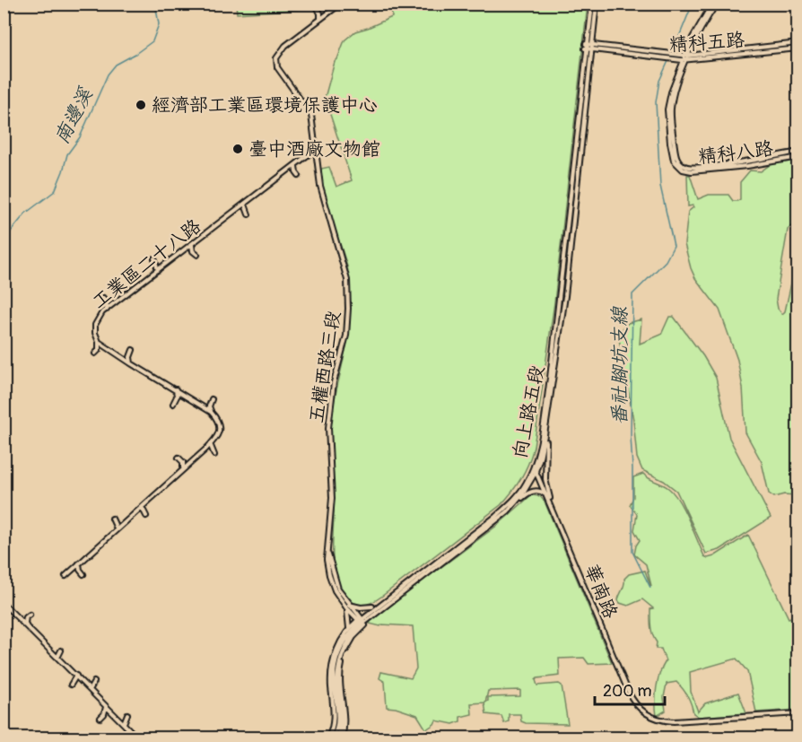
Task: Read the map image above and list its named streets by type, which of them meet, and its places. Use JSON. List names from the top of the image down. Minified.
{"streets":{"street":["精科五路","精科八路","工業區二十八路","五權西路三段","向上路五段","華南路"]},"crossings":[["精科五路","向上路五段"],["工業區二十八路","五權西路三段"],["五權西路三段","向上路五段"],["向上路五段","華南路"]],"water":["南邊溪","番社腳坑支線"],"places":["經濟部工業區環境保護中心","臺中酒廠文物館"],"scale_bar":"200 m"}
